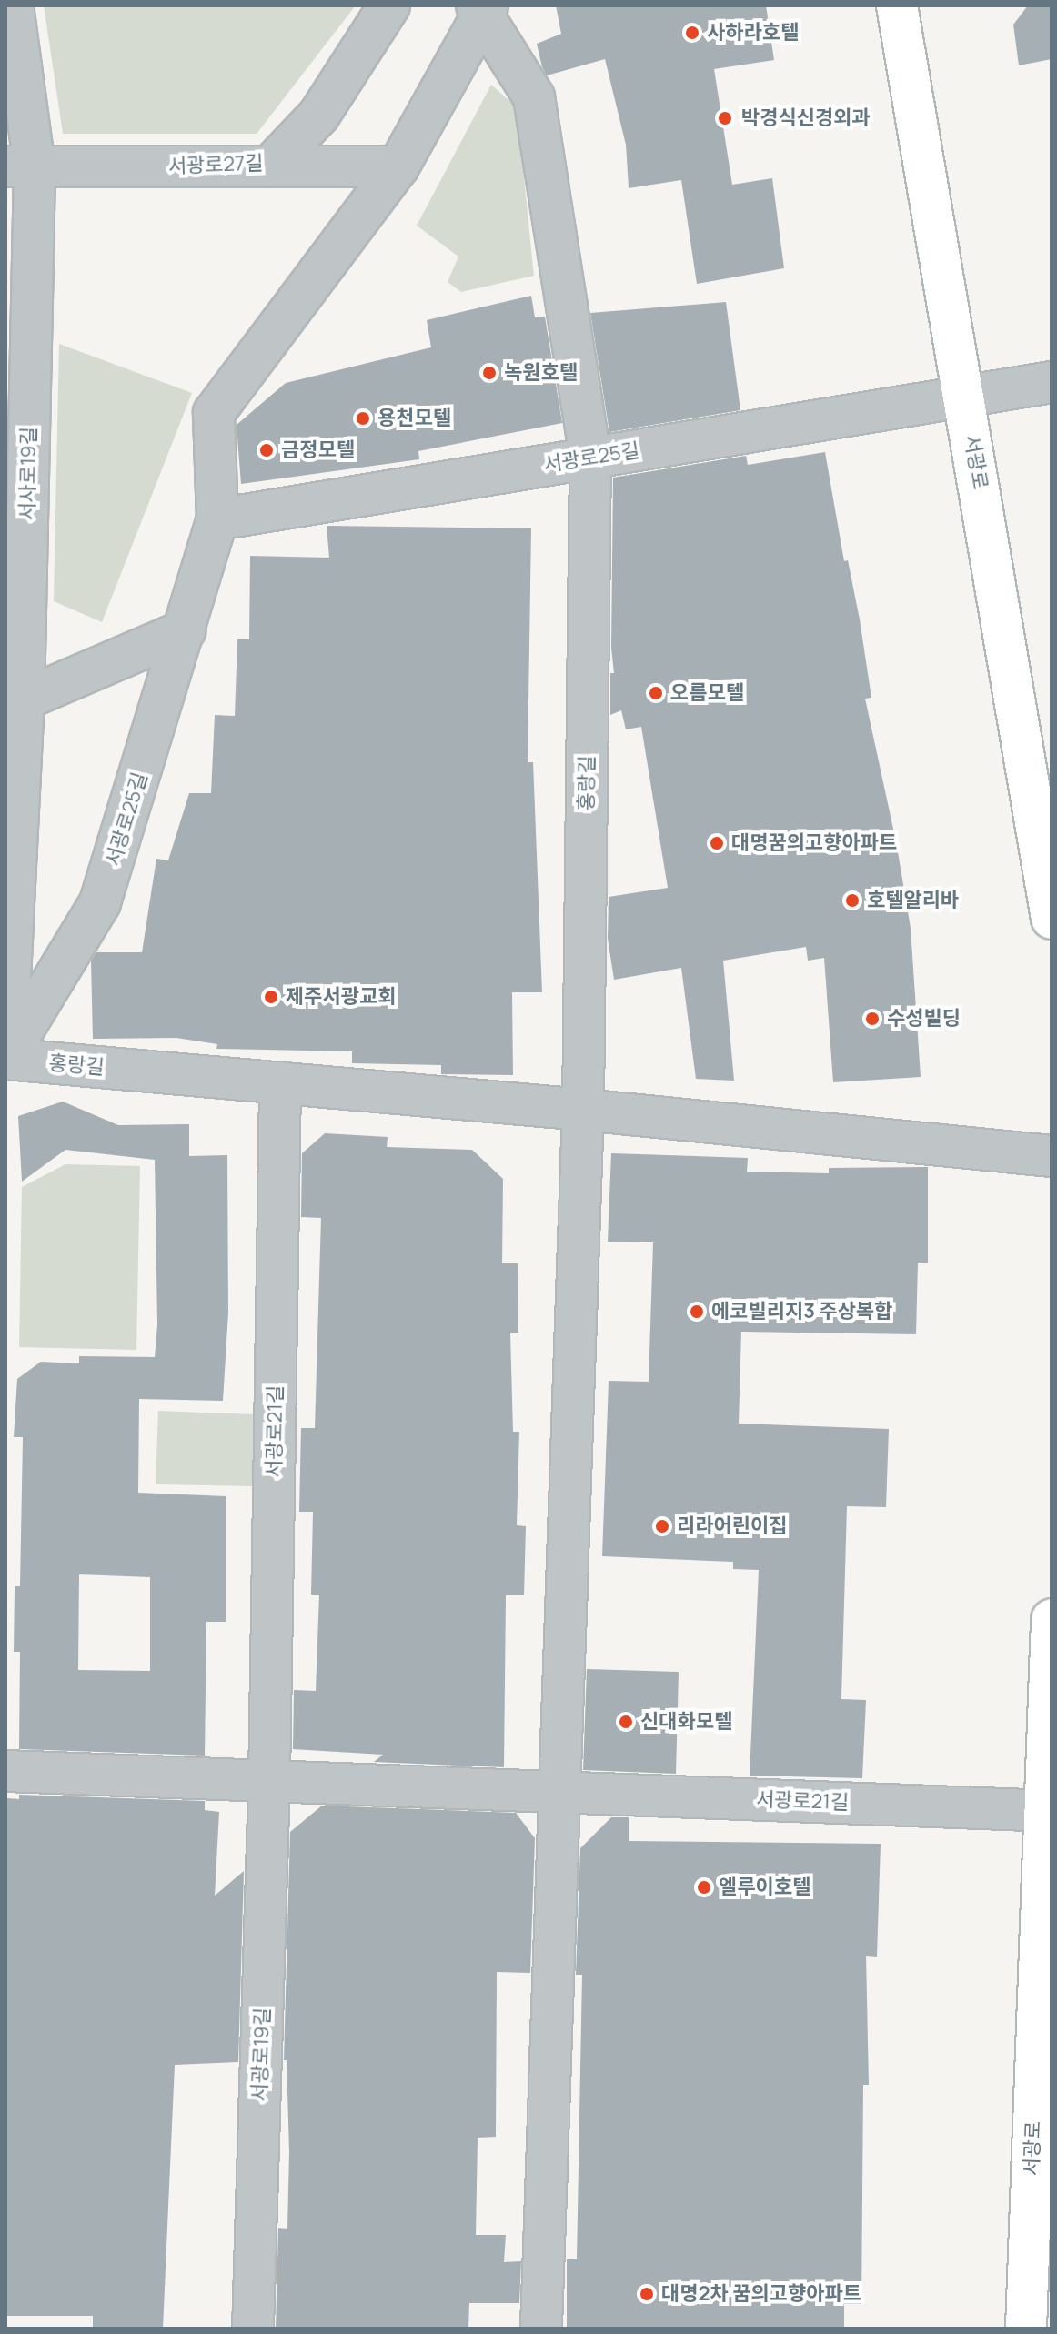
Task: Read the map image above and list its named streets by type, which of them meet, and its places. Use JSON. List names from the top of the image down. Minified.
{"streets":{"main road":["서광로"],"street":["서광로27길","서광로25길","서사로19길","홍랑길","서광로21길","서광로19길"]},"crossings":[["서광로27길","서사로19길"],["서광로25길","서광로"],["서광로25길","서사로19길"],["서광로25길","홍랑길"],["서광로","서광로21길"],["서사로19길","홍랑길"],["홍랑길","서광로21길"],["서광로21길","서광로19길"]],"places":["사하라호텔","박경식신경외과","녹원호텔","용천모텔","금정모텔","오름모텔","대명꿈의고향아파트","호텔알리바","제주서광교회","수성빌딩","에코빌리지3 주상복합","리라어린이집","신대화모텔","엘루이호텔","대명2차 꿈의고향아파트"]}
